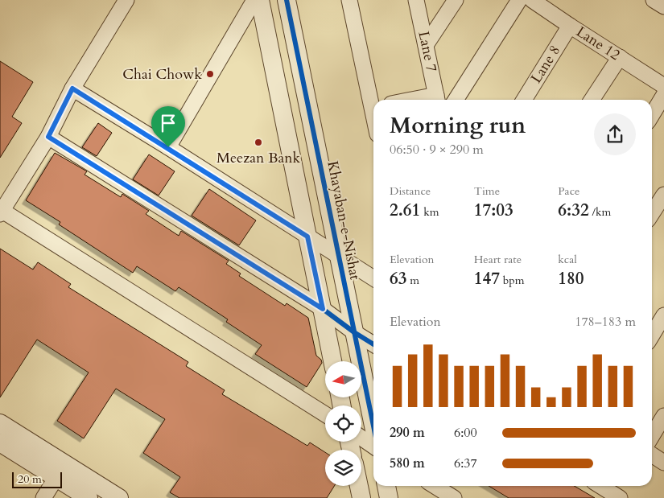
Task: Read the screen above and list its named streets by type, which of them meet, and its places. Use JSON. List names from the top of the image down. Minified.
{"streets":{"street":["Lane 12","Lane 7","Lane 8","Khayaban-e-Nishat"]},"crossings":[["Lane 12","Lane 8"]],"places":["Chai Chowk","Meezan Bank"],"scale_bar":"20 m","north":"left","page":{"heading":["Morning run","06:50 · 9 × 290 m"],"stats":[["Distance","2.61 km"],["Time","17:03"],["Pace","6:32 /km"],["Elevation","63 m"],["Heart rate","147 bpm"],["kcal","180"]],"chart":["Elevation","178–183 m"],"list":[{"name":"290 m","note":"6:00"},{"name":"580 m","note":"6:37"}],"scale":"20 m"}}
